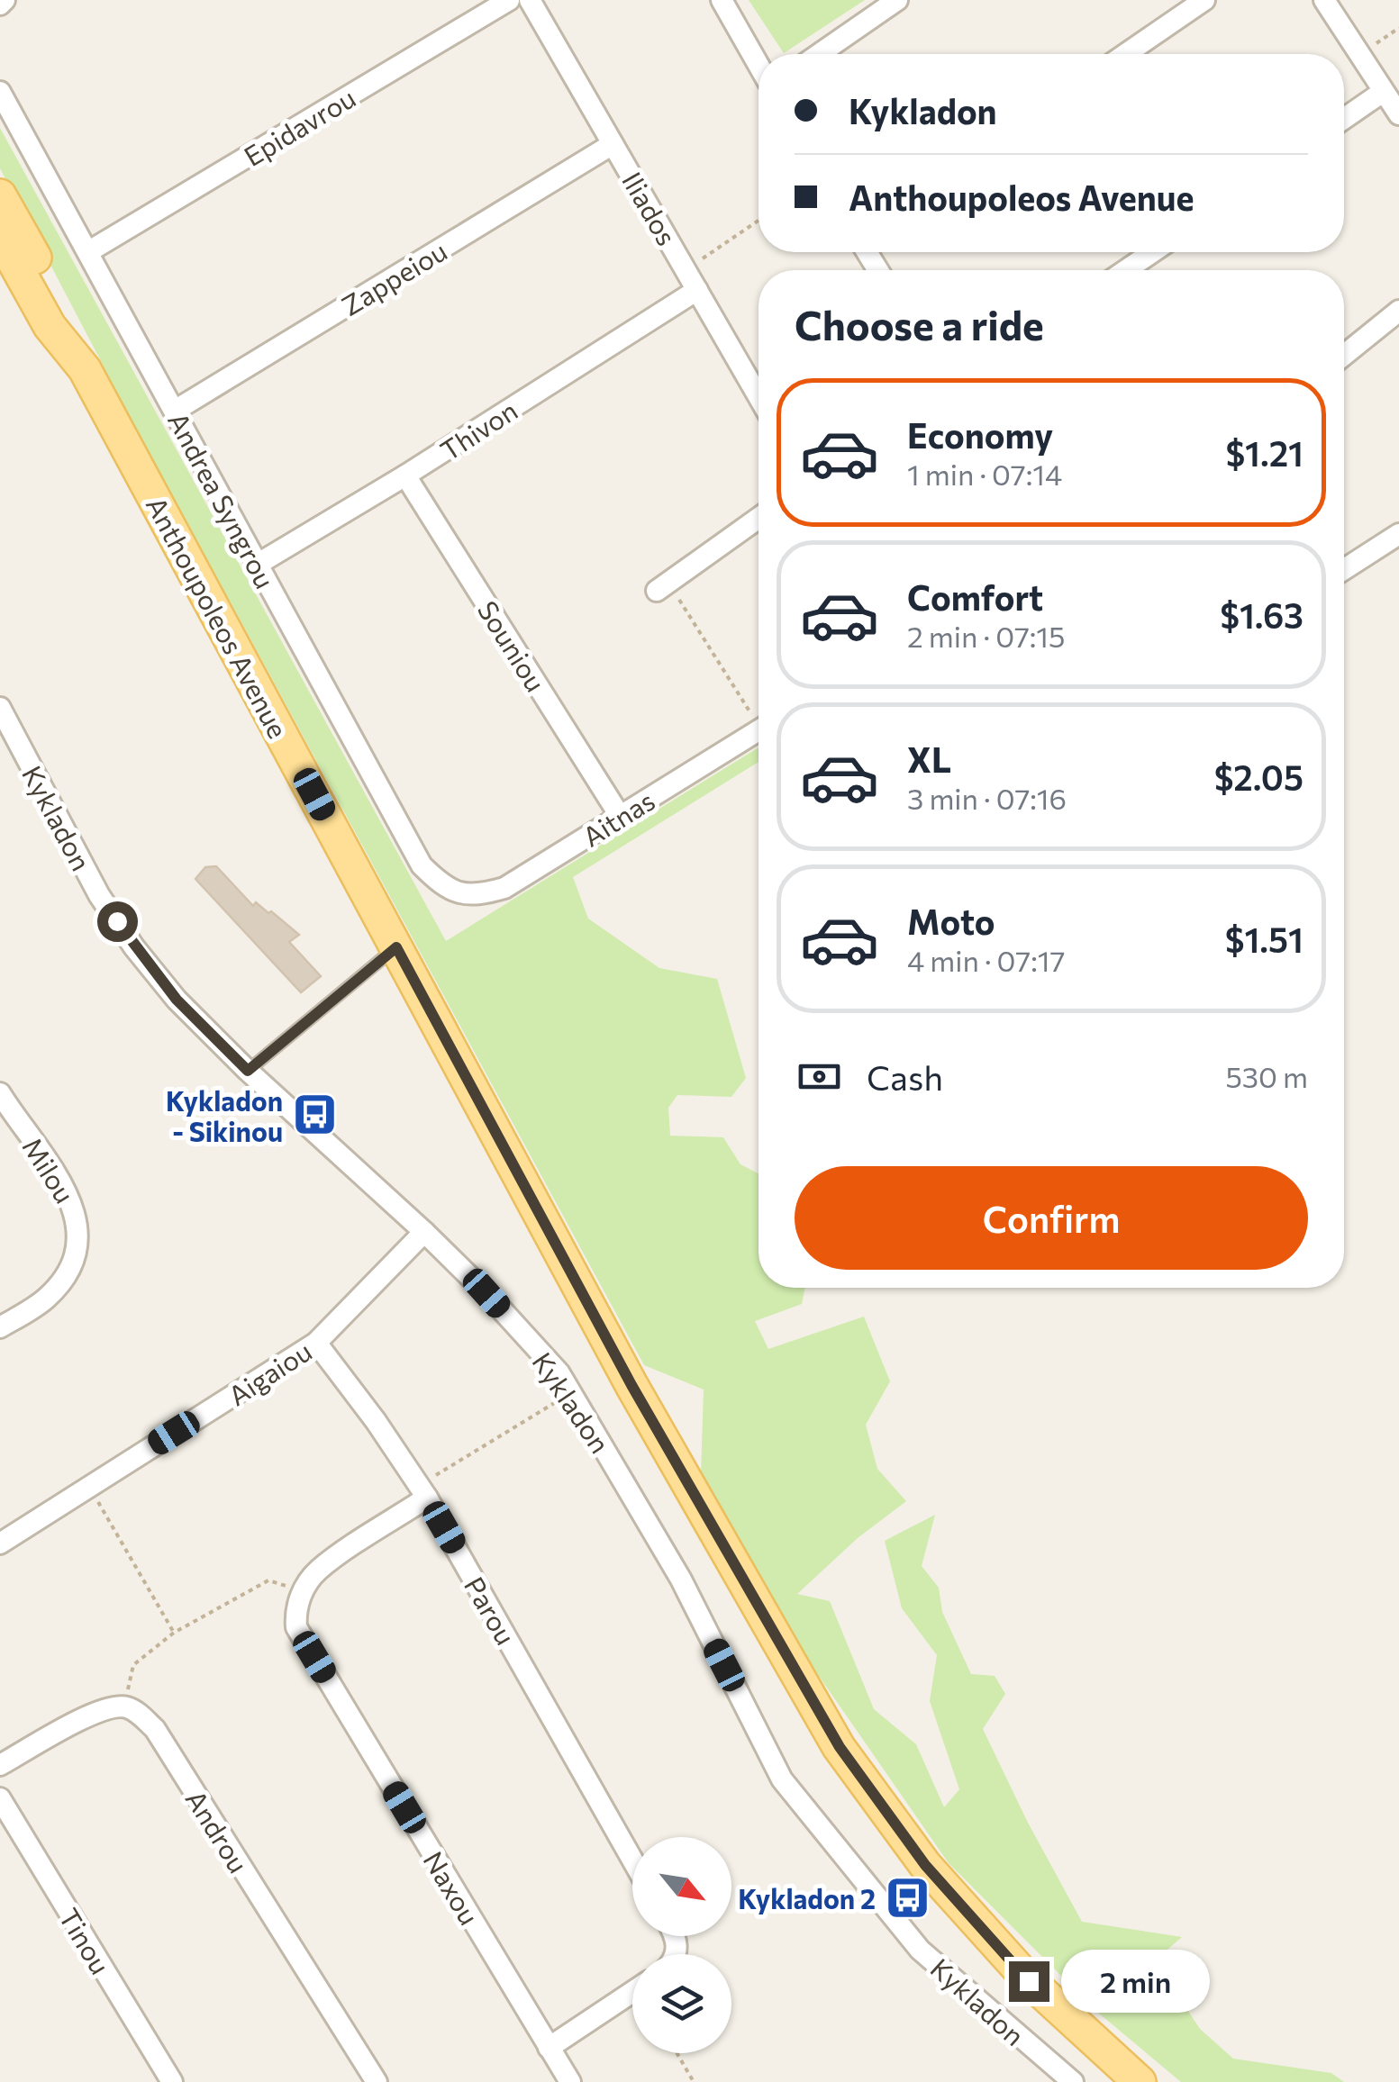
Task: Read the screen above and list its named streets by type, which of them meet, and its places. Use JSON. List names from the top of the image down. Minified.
{"streets":{"main road":["Anthoupoleos Avenue"],"street":["Epidavrou","Iliados","Zappeiou","Thivon","Andrea Syngrou","Souniou","Kykladon","Aitnas","Milou","Aigaiou","Parou","Androu","Naxou","Tinou"]},"crossings":[["Epidavrou","Andrea Syngrou"],["Iliados","Zappeiou"],["Iliados","Thivon"],["Zappeiou","Andrea Syngrou"],["Thivon","Andrea Syngrou"],["Thivon","Souniou"],["Andrea Syngrou","Aitnas"],["Souniou","Aitnas"],["Kykladon","Aigaiou"],["Aigaiou","Parou"]],"places":{"bus stop":["Kykladon - Sikinou","Kykladon 2"]},"north":"bottom right","page":{"banner":["Kykladon","Anthoupoleos Avenue"],"heading":"Choose a ride","list":[{"name":"Economy","note":"1 min · 07:14","value":"$1.21"},{"name":"Comfort","note":"2 min · 07:15","value":"$1.63"},{"name":"XL","note":"3 min · 07:16","value":"$2.05"},{"name":"Moto","note":"4 min · 07:17","value":"$1.51"}],"pay":["Cash","530 m"],"buttons":"Confirm","bubble":"2 min"}}
